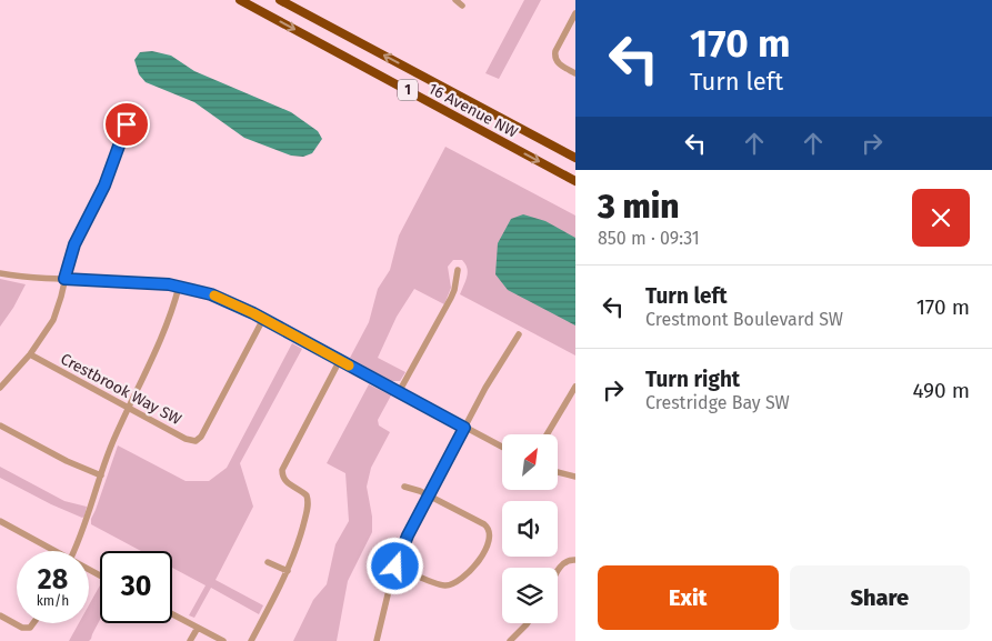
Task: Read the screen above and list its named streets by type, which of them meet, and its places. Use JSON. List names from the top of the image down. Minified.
{"streets":{"highway":["1","16 Avenue NW"],"street":["Crestbrook Way SW"]},"north":"top right","page":{"turn":["170 m","Turn left"],"heading":["3 min","850 m · 09:31"],"list":[{"name":"Turn left","note":"Crestmont Boulevard SW","value":"170 m"},{"name":"Turn right","note":"Crestridge Bay SW","value":"490 m"}],"speed":"28 km/h","limit":"30","buttons":["Exit","Share"]}}
